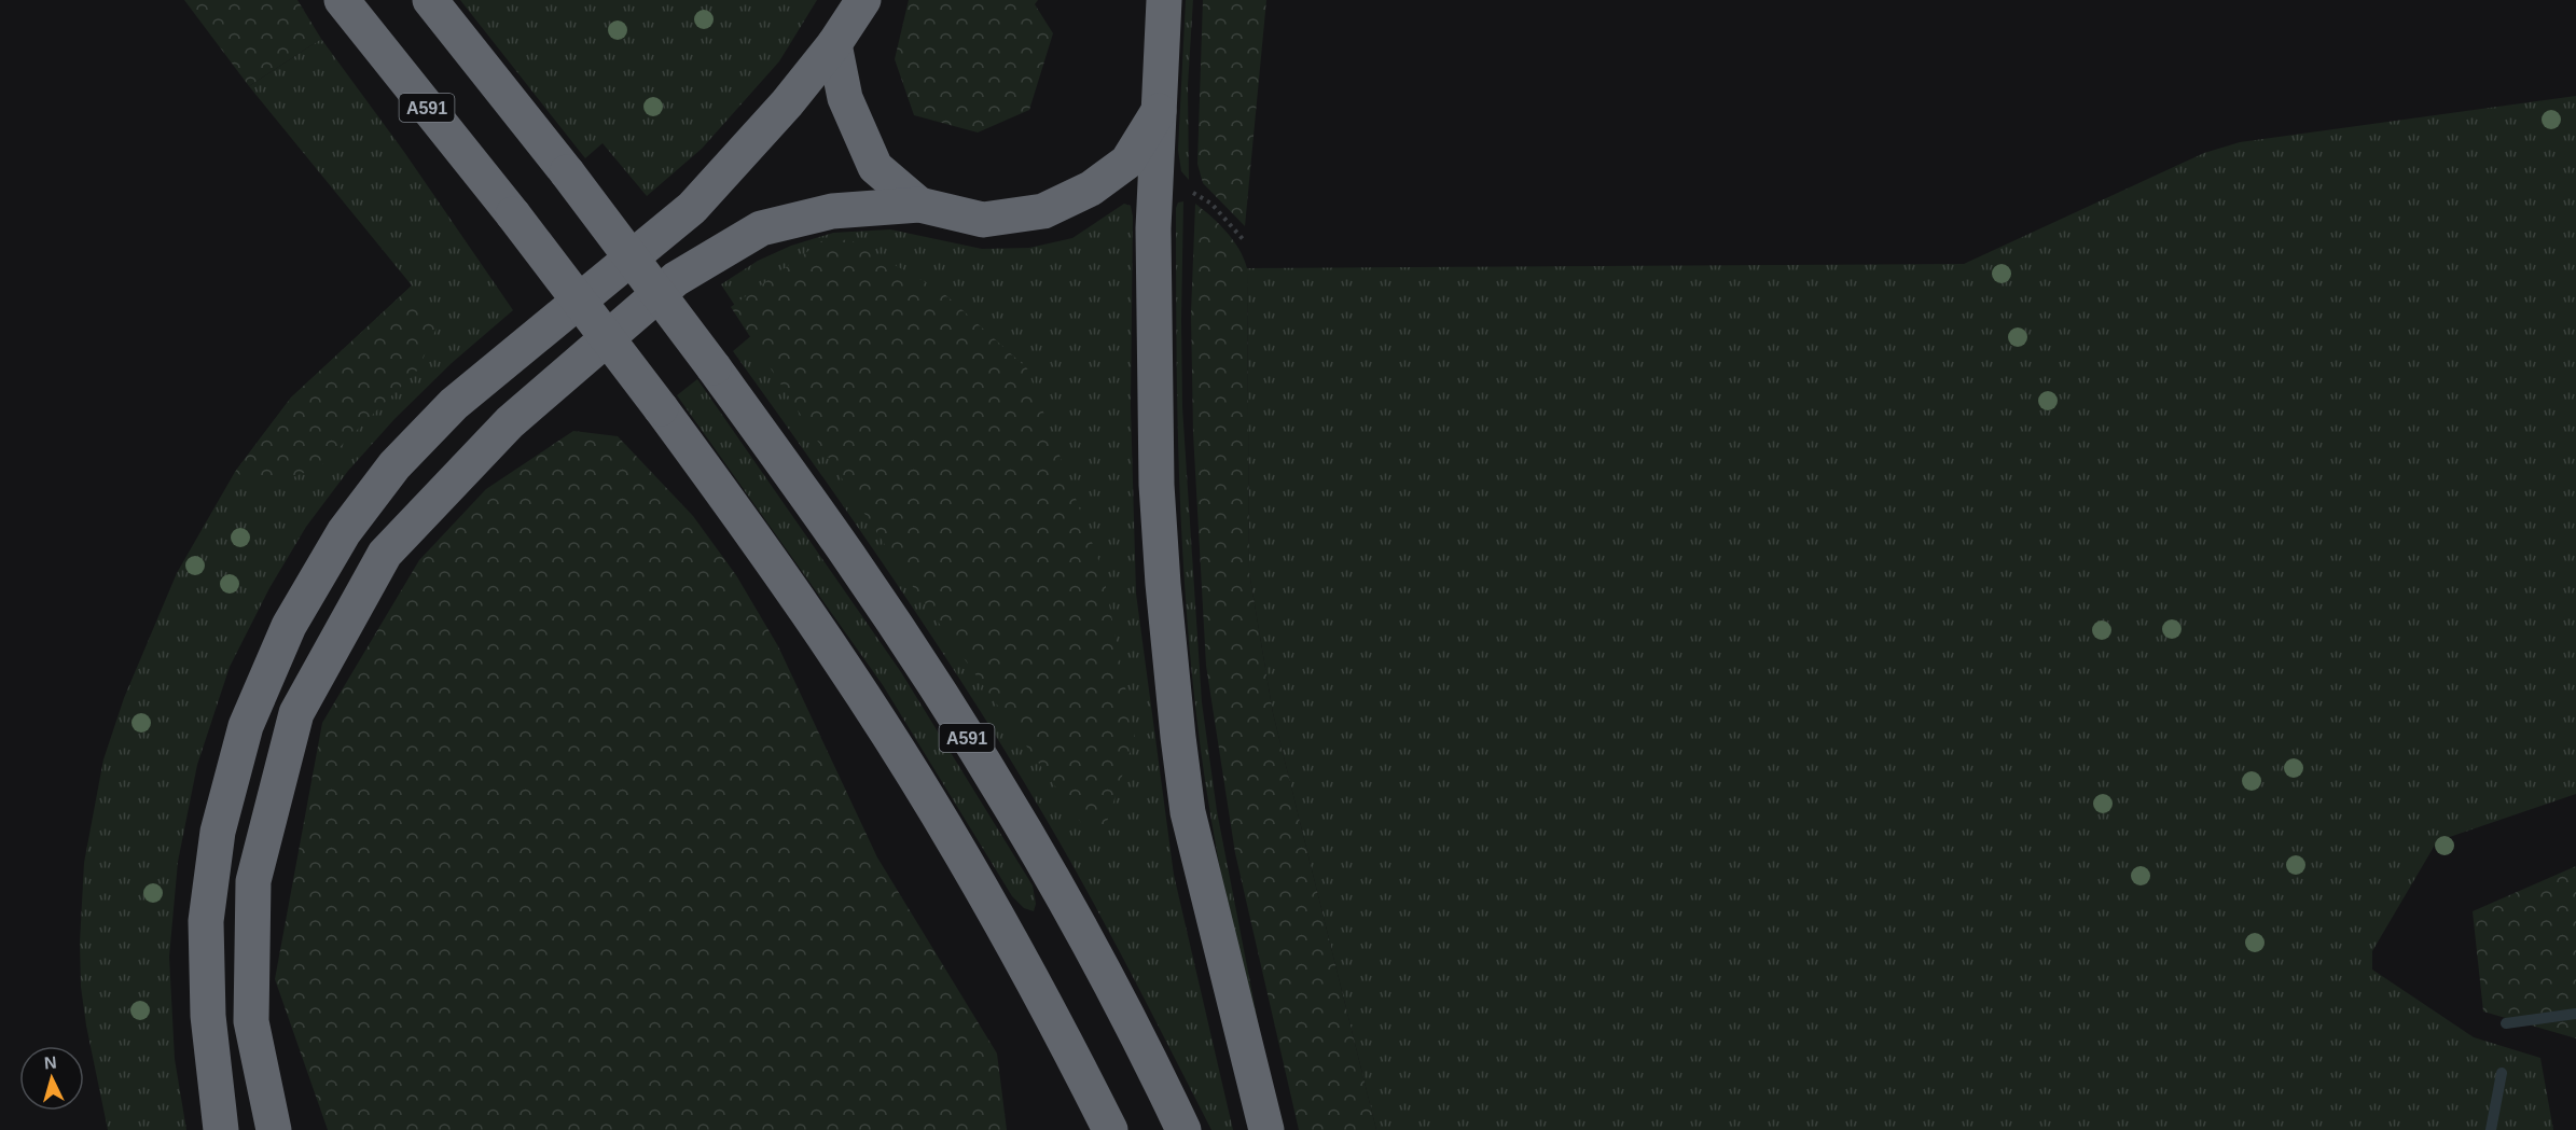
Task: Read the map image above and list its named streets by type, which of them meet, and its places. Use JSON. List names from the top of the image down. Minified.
{"streets":{"highway":["A591"]},"north":"top"}
